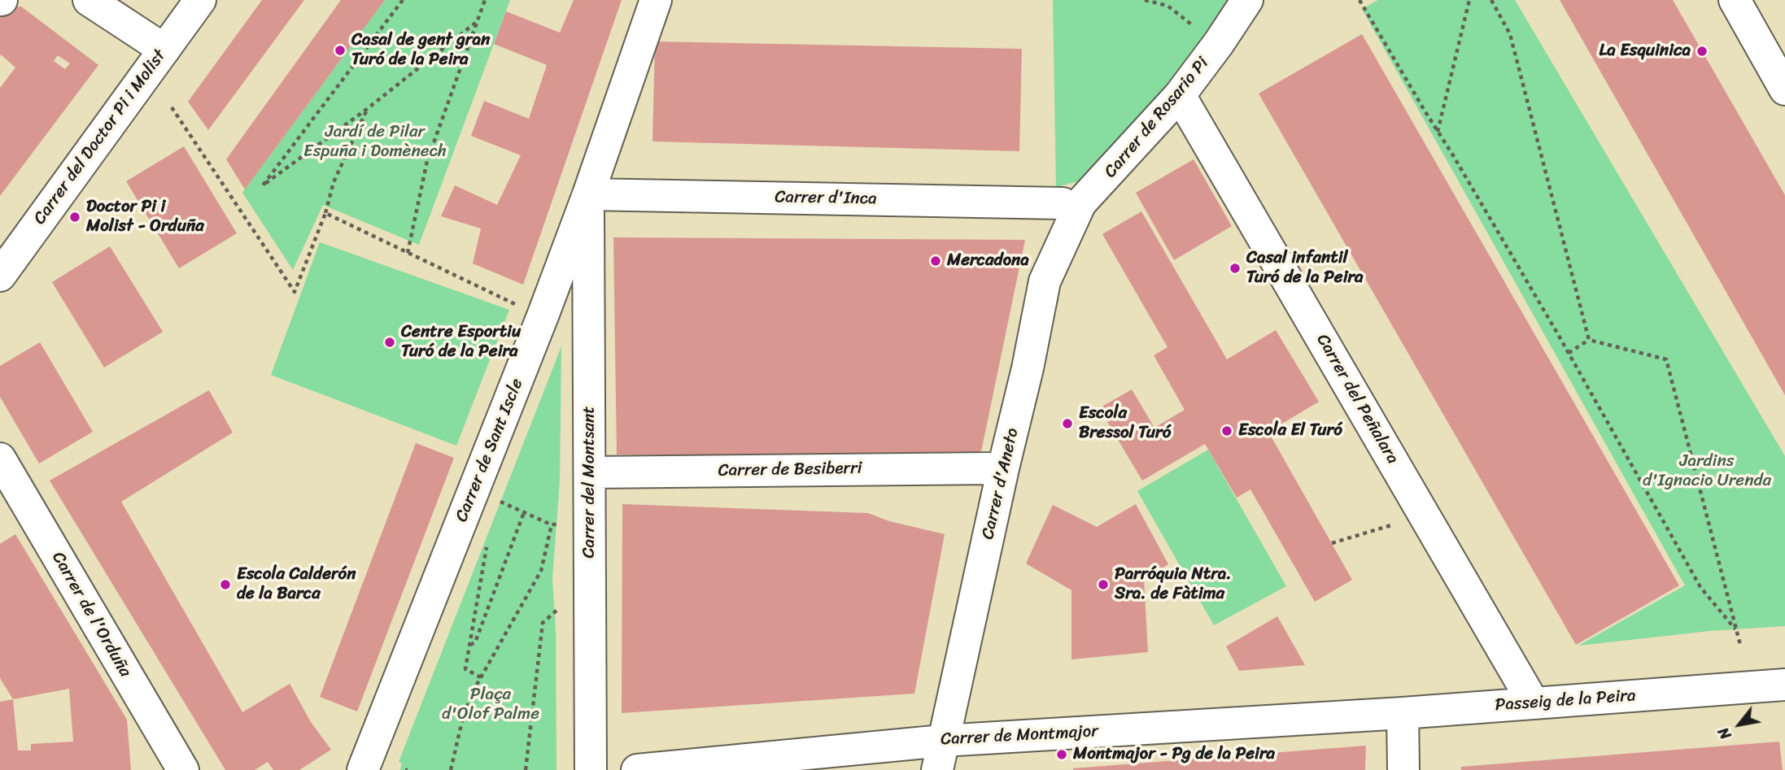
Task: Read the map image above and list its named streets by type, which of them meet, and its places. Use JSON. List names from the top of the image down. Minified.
{"streets":{"street":["Carrer de Rosario Pi","Carrer del Doctor Pi i Molist","Carrer d'Inca","Carrer del Peñalara","Carrer de Sant Iscle","Carrer de Besiberri","Carrer del Montsant","Carrer d'Aneto","Carrer de l'Orduña","Passeig de la Peira","Carrer de Montmajor"]},"crossings":[["Carrer de Rosario Pi","Carrer d'Inca"],["Carrer de Rosario Pi","Carrer del Peñalara"],["Carrer de Rosario Pi","Carrer d'Aneto"],["Carrer d'Inca","Carrer de Sant Iscle"],["Carrer d'Inca","Carrer del Montsant"],["Carrer d'Inca","Carrer d'Aneto"],["Carrer del Peñalara","Passeig de la Peira"],["Carrer de Sant Iscle","Carrer del Montsant"],["Carrer de Besiberri","Carrer del Montsant"],["Carrer d'Aneto","Carrer de Montmajor"],["Passeig de la Peira","Carrer de Montmajor"]],"parks":["Jardí de Pilar Espuña i Domènech","Jardins d'Ignacio Urenda","Plaça d'Olof Palme"],"places":["Casal de gent gran Turó de la Peira","La Esquinica","Doctor Pi i Molist - Orduña","Mercadona","Casal infantil Turó de la Peira","Centre Esportiu Turó de la Peira","Escola Bressol Turó","Escola El Turó","Escola Calderón de la Barca","Parróquia Ntra. Sra. de Fàtima","Montmajor - Pg de la Peira"],"north":"bottom left"}
